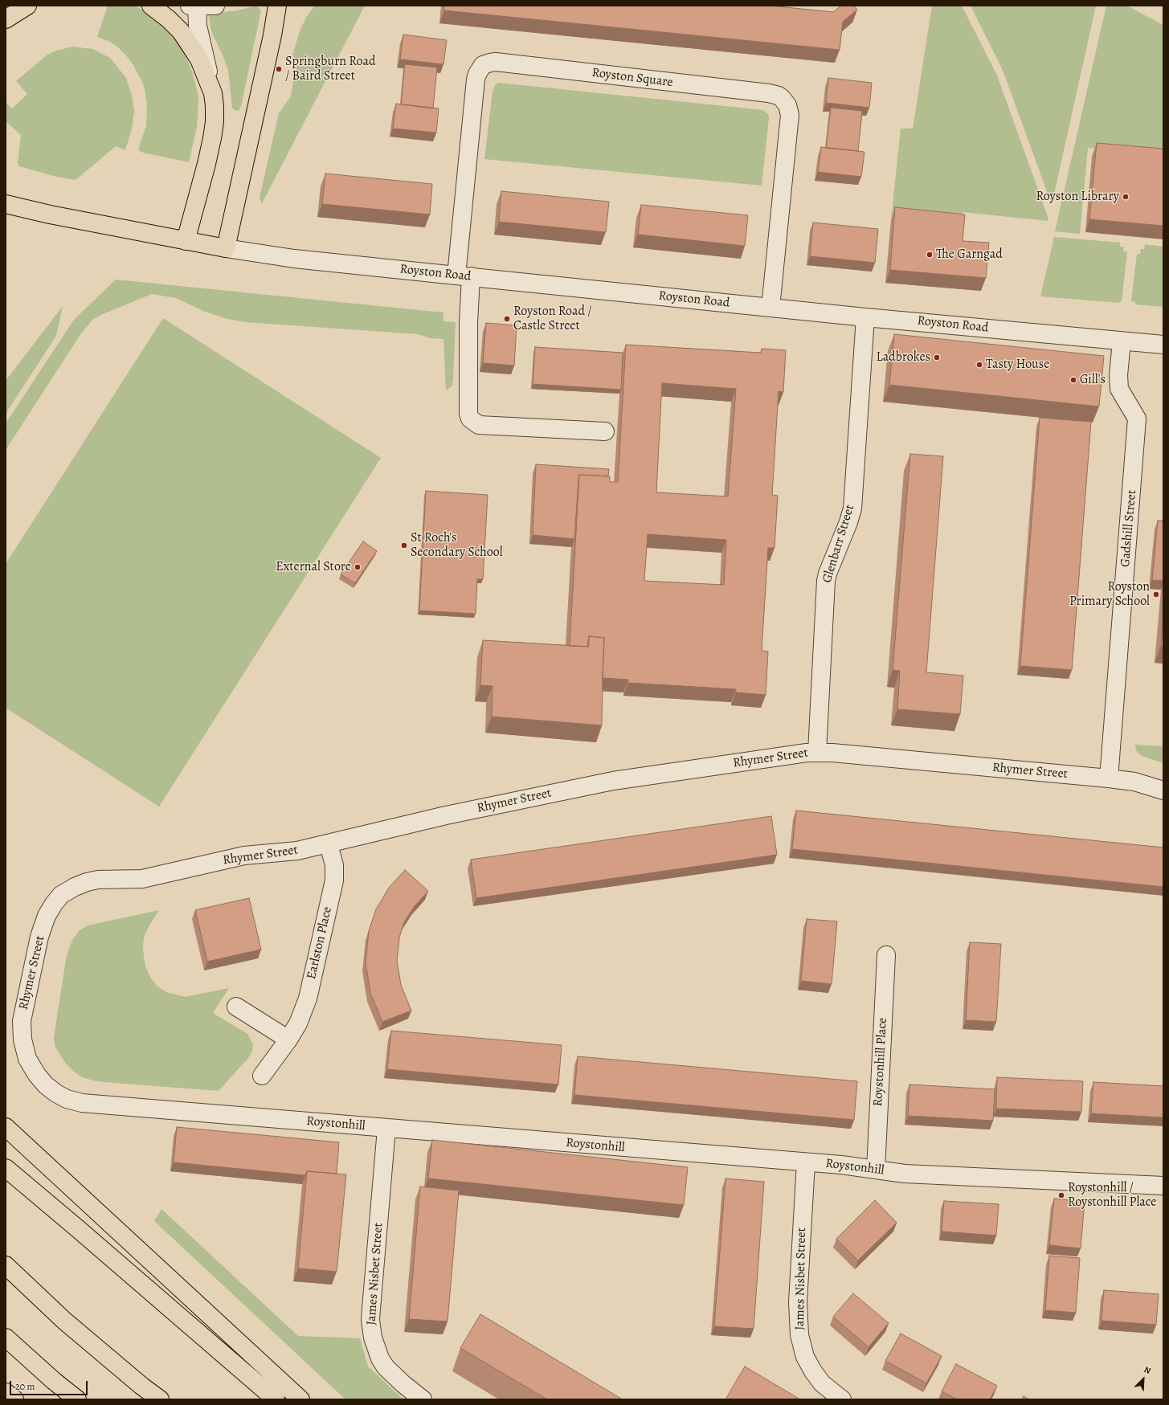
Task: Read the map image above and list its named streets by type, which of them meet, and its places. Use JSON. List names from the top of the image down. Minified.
{"streets":{"street":["Royston Square","Royston Road","Gadshill Street","Glenbarr Street","Rhymer Street","Earlston Place","Roystonhill Place","Roystonhill","James Nisbet Street"]},"crossings":[["Royston Square","Royston Road"],["Royston Road","Gadshill Street"],["Royston Road","Glenbarr Street"],["Gadshill Street","Rhymer Street"],["Glenbarr Street","Rhymer Street"],["Rhymer Street","Earlston Place"],["Rhymer Street","Roystonhill"],["Roystonhill Place","Roystonhill"],["Roystonhill","James Nisbet Street"]],"places":["Springburn Road / Baird Street","Royston Library","The Garngad","Royston Road / Castle Street","Ladbrokes","Tasty House","Gill's","St Roch's Secondary School","External Store","Royston Primary School","Roystonhill / Roystonhill Place"],"scale_bar":"20 m","north":"top right"}
